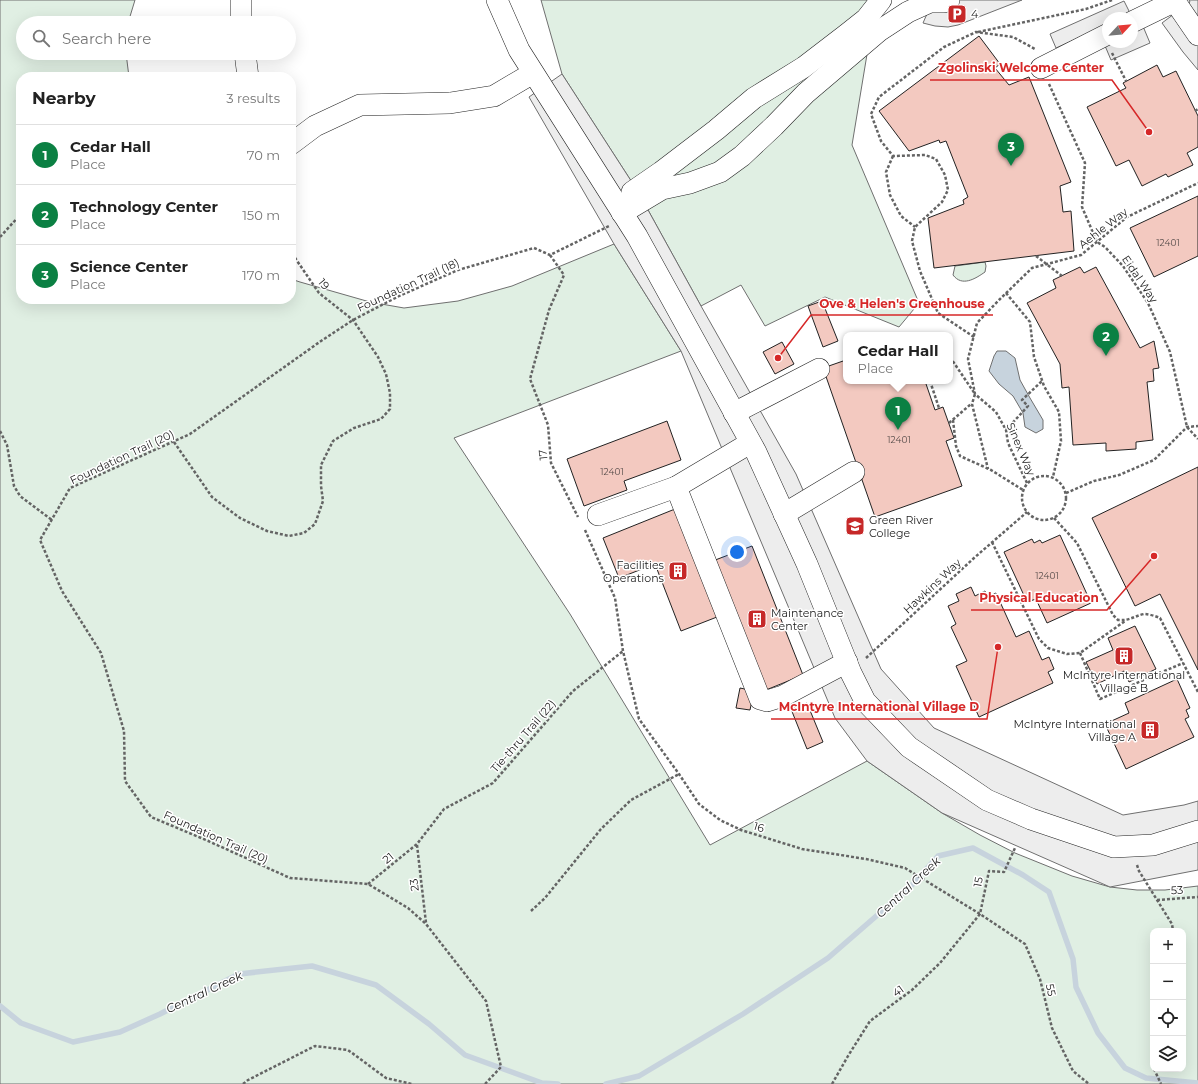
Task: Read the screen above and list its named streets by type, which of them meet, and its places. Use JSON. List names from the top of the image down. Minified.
{"streets":{"path":["Aehle Way","Eidal Way","19","Foundation Trail (18)","Sinex Way","17","Foundation Trail (20)","Hawkins Way","Tie-thru Trail (22)","16","21","15","23","53","55","41"]},"crossings":[["Aehle Way","Eidal Way"],["19","Foundation Trail (18)"],["19","Foundation Trail (20)"],["Foundation Trail (18)","17"],["Foundation Trail (18)","Foundation Trail (20)"],["Sinex Way","Hawkins Way"],["17","Tie-thru Trail (22)"],["17","16"],["Foundation Trail (20)","21"],["Tie-thru Trail (22)","16"],["Tie-thru Trail (22)","21"],["Tie-thru Trail (22)","23"],["16","15"],["16","55"],["16","41"],["21","23"],["15","55"],["15","41"],["55","41"]],"water":["Central Creek"],"places":{"parking":["4"],"other":["Zgolinski Welcome Center","Ove & Helen's Greenhouse","Physical Education","McIntyre International Village D"],"school or university":["Green River College"],"building":["Facilities Operations","Maintenance Center","McIntyre International Village B","McIntyre International Village A"]},"house_numbers":["12401","12401","12401","12401"],"north":"top right","page":{"search":"Search here","heading":["Nearby","3 results"],"list":[{"mark":"1","name":"Cedar Hall","note":"Place","value":"70 m"},{"mark":"2","name":"Technology Center","note":"Place","value":"150 m"},{"mark":"3","name":"Science Center","note":"Place","value":"170 m"}],"pins":["3","2","1"],"popup":["Cedar Hall","Place"],"map_buttons":["+","−"]}}
